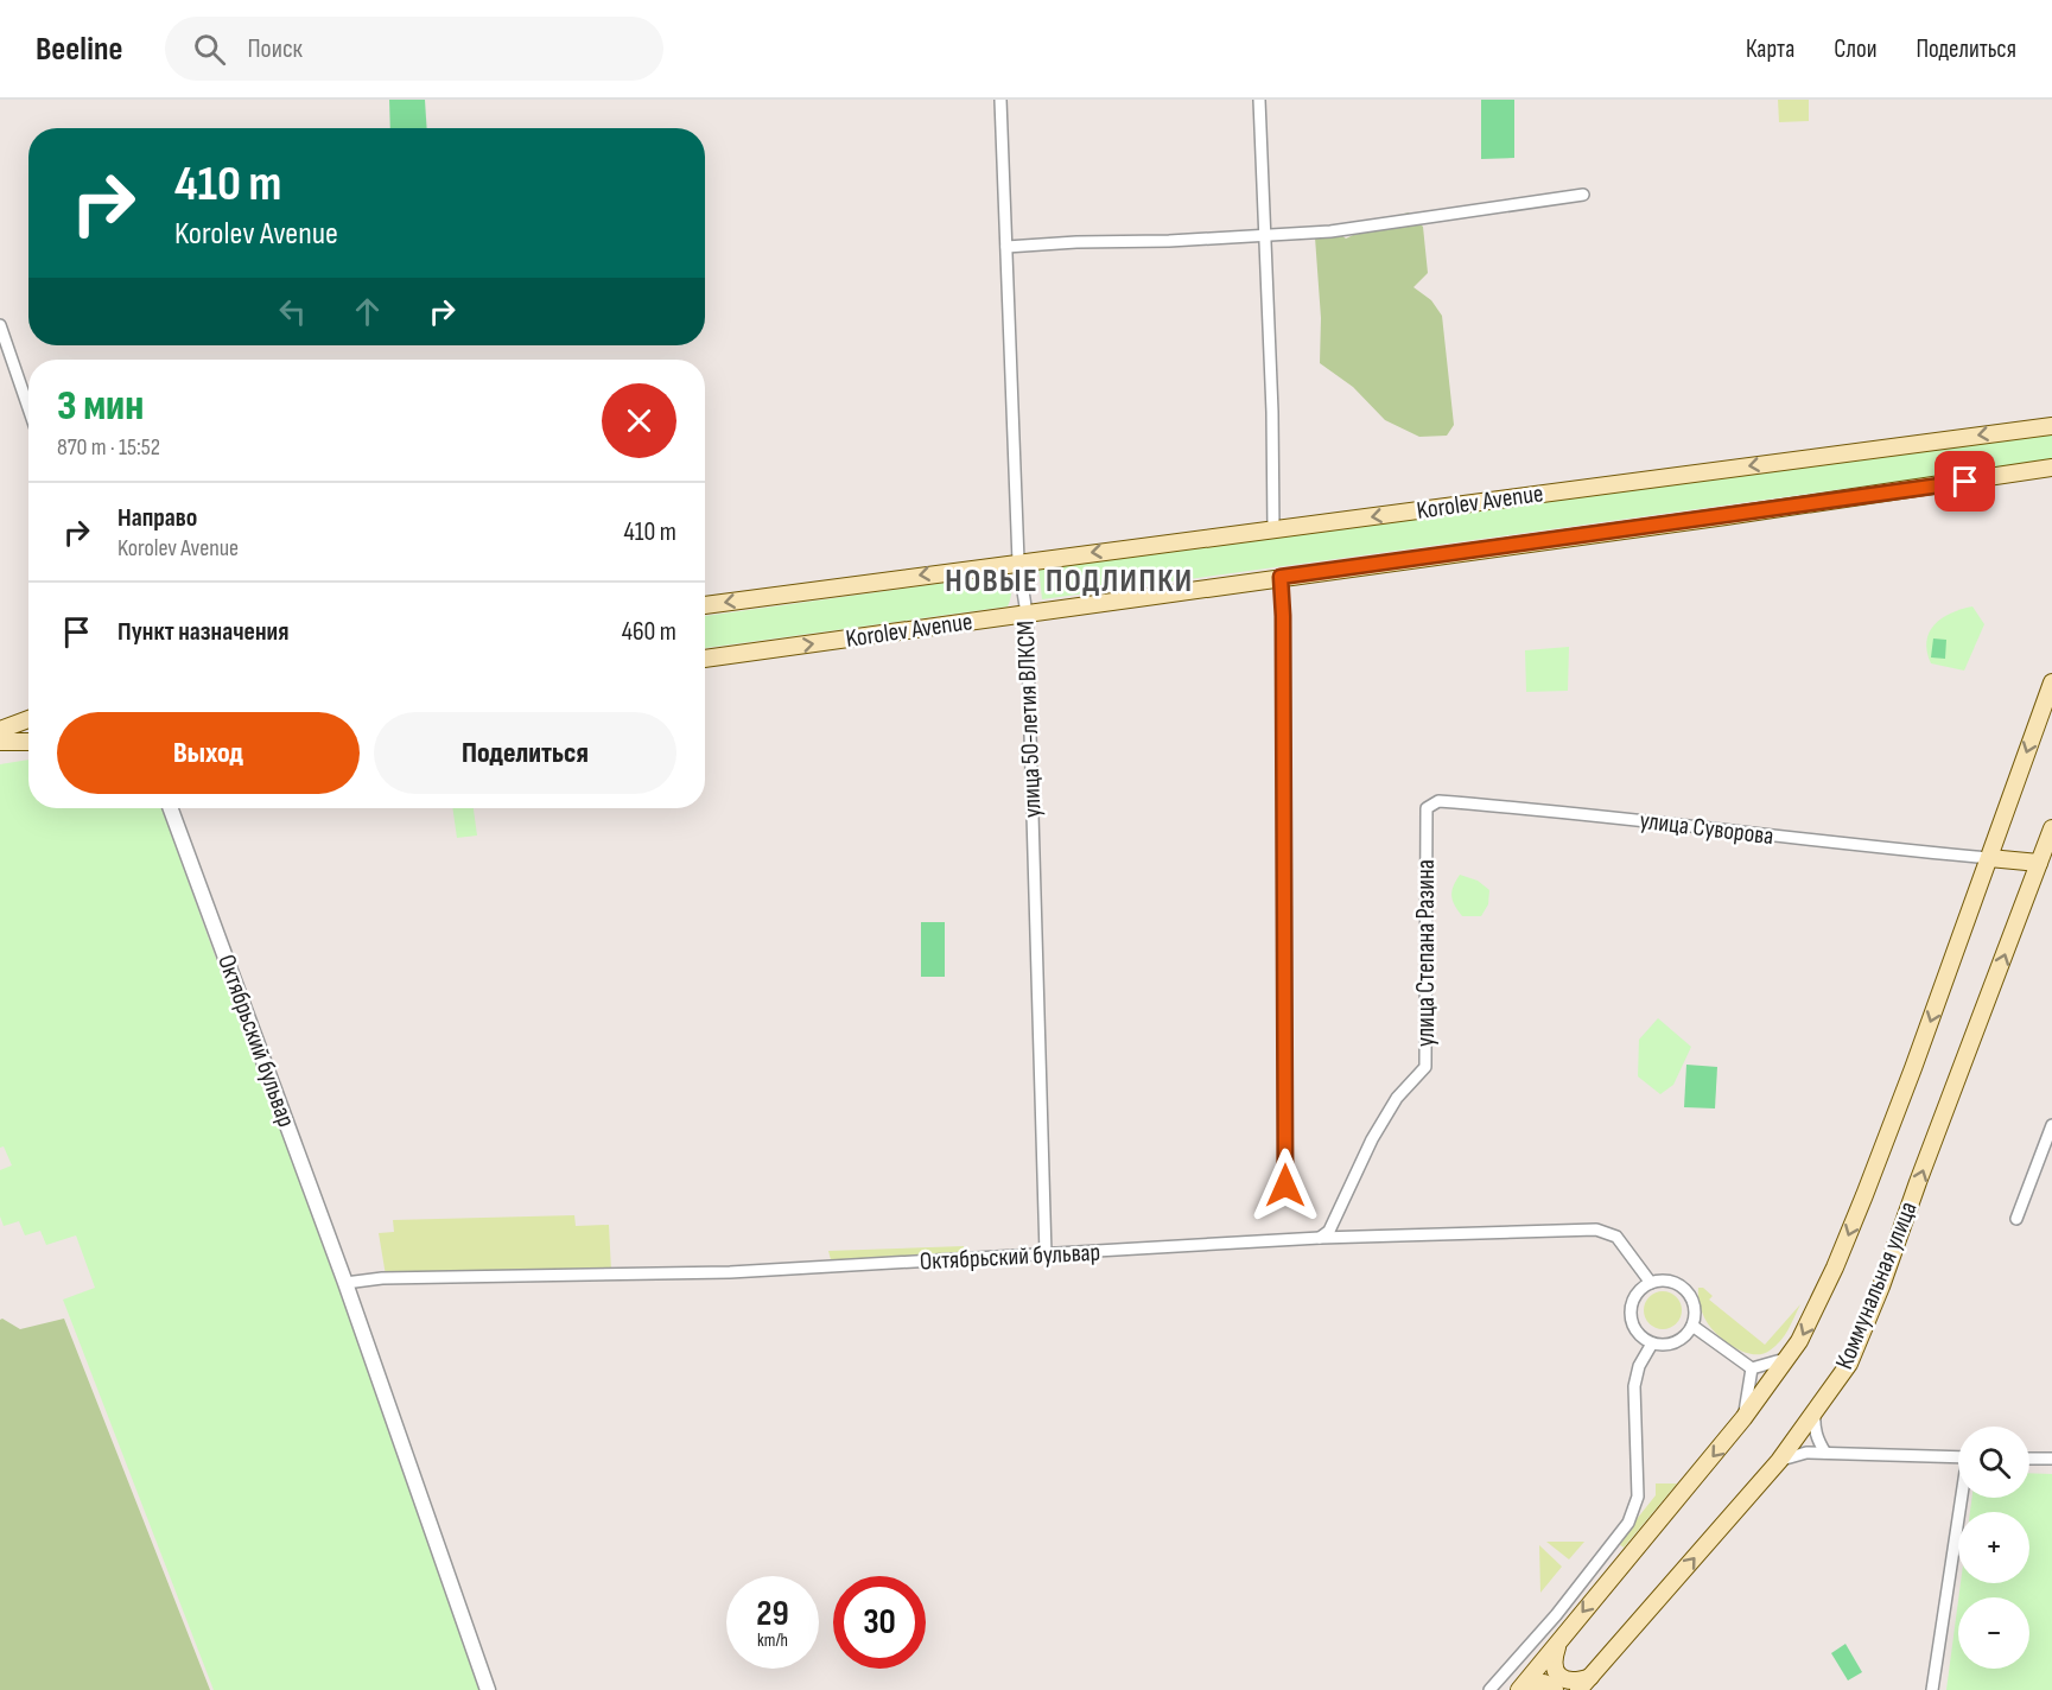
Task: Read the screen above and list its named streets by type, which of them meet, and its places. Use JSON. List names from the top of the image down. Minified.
{"streets":{"main road":["Korolev Avenue","Коммунальная улица"],"street":["улица 50-летия ВЛКСМ","улица Суворова","улица Степана Разина","Октябрьский бульвар"]},"crossings":[["Korolev Avenue","улица 50-летия ВЛКСМ"],["улица 50-летия ВЛКСМ","Октябрьский бульвар"],["улица Суворова","улица Степана Разина"],["улица Суворова","Коммунальная улица"],["улица Степана Разина","Октябрьский бульвар"]],"districts":["НОВЫЕ ПОДЛИПКИ"],"page":{"header":"Beeline","search":"Поиск","nav":["Карта","Слои","Поделиться"],"turn":["410 m","Korolev Avenue"],"heading":["3 мин","870 m · 15:52"],"list":[{"name":"Направо","note":"Korolev Avenue","value":"410 m"},{"name":"Пункт назначения","value":"460 m"}],"buttons":["Выход","Поделиться"],"map_buttons":["+","−"],"speed":"29 km/h","limit":"30"}}
